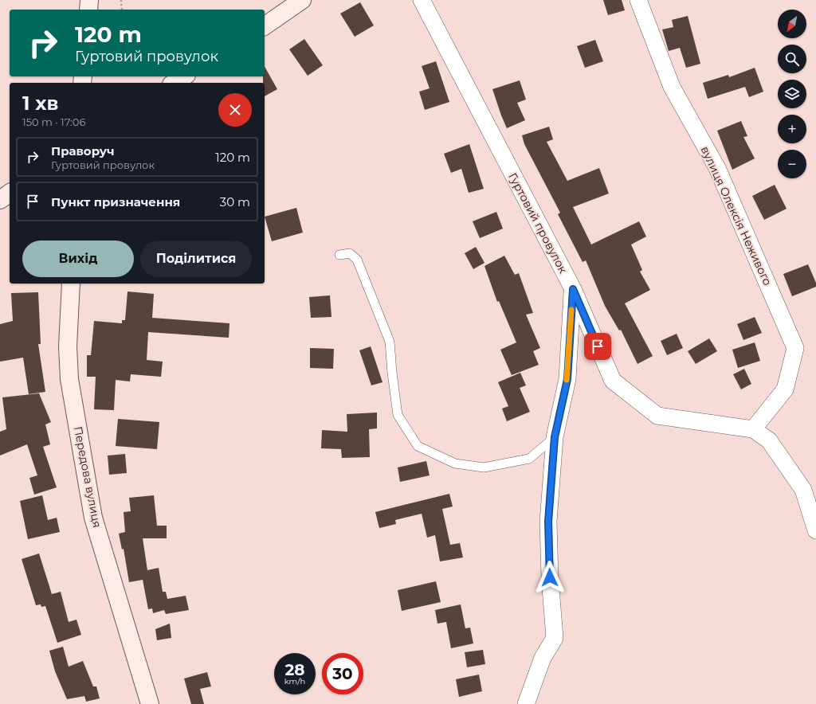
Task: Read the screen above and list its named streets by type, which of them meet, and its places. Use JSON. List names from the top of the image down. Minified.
{"streets":{"street":["вулиця Олексія Неживого","Гуртовий провулок","Передова вулиця"]},"crossings":[["вулиця Олексія Неживого","Гуртовий провулок"]],"north":"bottom left","page":{"map_buttons":["+","−"],"turn":["120 m","Гуртовий провулок"],"heading":["1 хв","150 m · 17:06"],"list":[{"name":"Праворуч","note":"Гуртовий провулок","value":"120 m"},{"name":"Пункт призначення","value":"30 m"}],"buttons":["Вихід","Поділитися"],"speed":"28 km/h","limit":"30"}}
